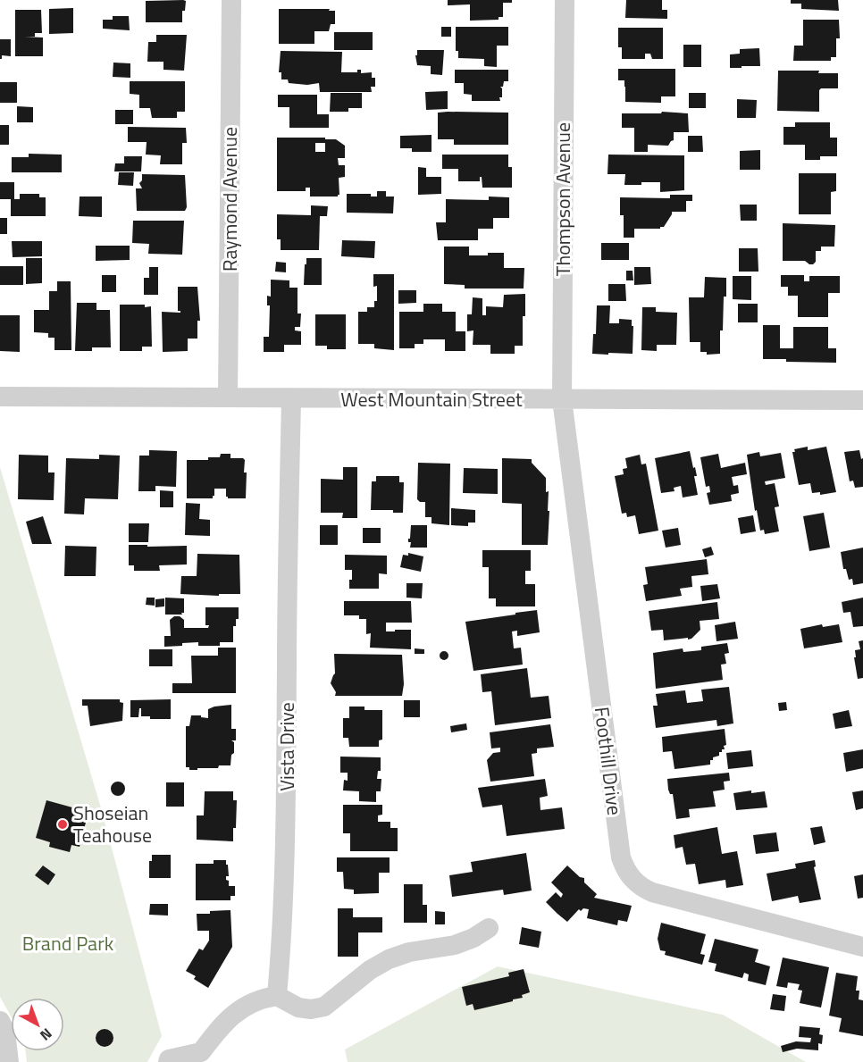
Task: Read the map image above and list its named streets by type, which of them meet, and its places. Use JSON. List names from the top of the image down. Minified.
{"streets":{"street":["Raymond Avenue","Thompson Avenue","West Mountain Street","Vista Drive","Foothill Drive"]},"crossings":[["Raymond Avenue","West Mountain Street"],["Thompson Avenue","West Mountain Street"],["Thompson Avenue","Foothill Drive"],["West Mountain Street","Vista Drive"],["West Mountain Street","Foothill Drive"]],"parks":["Brand Park"],"places":["Shoseian Teahouse"],"north":"bottom right"}
